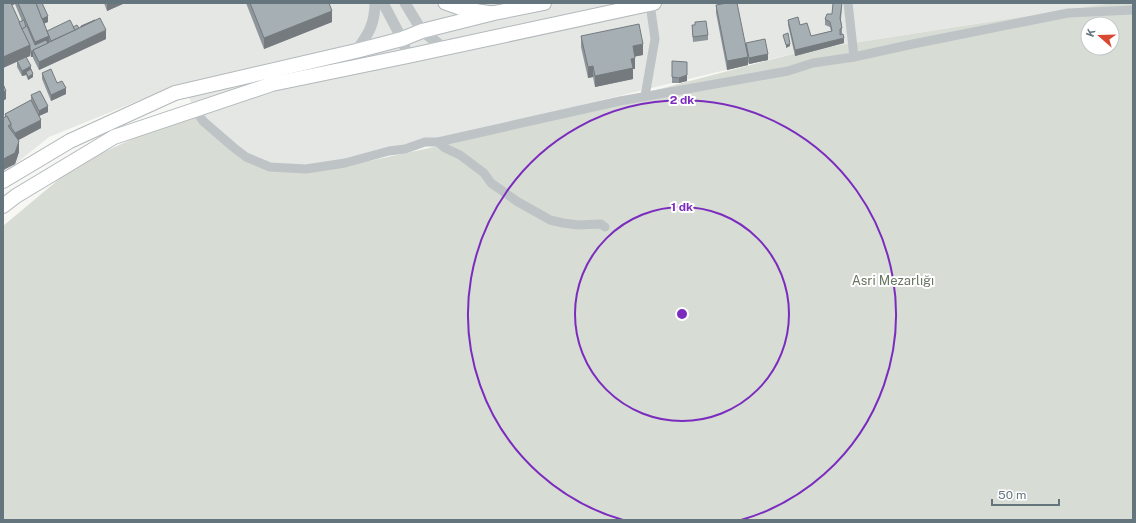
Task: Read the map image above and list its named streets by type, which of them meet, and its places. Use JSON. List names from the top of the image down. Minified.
{"parks":["Asri Mezarlığı"],"scale_bar":"50 m","north":"left","rings":["2 dk","1 dk"]}
